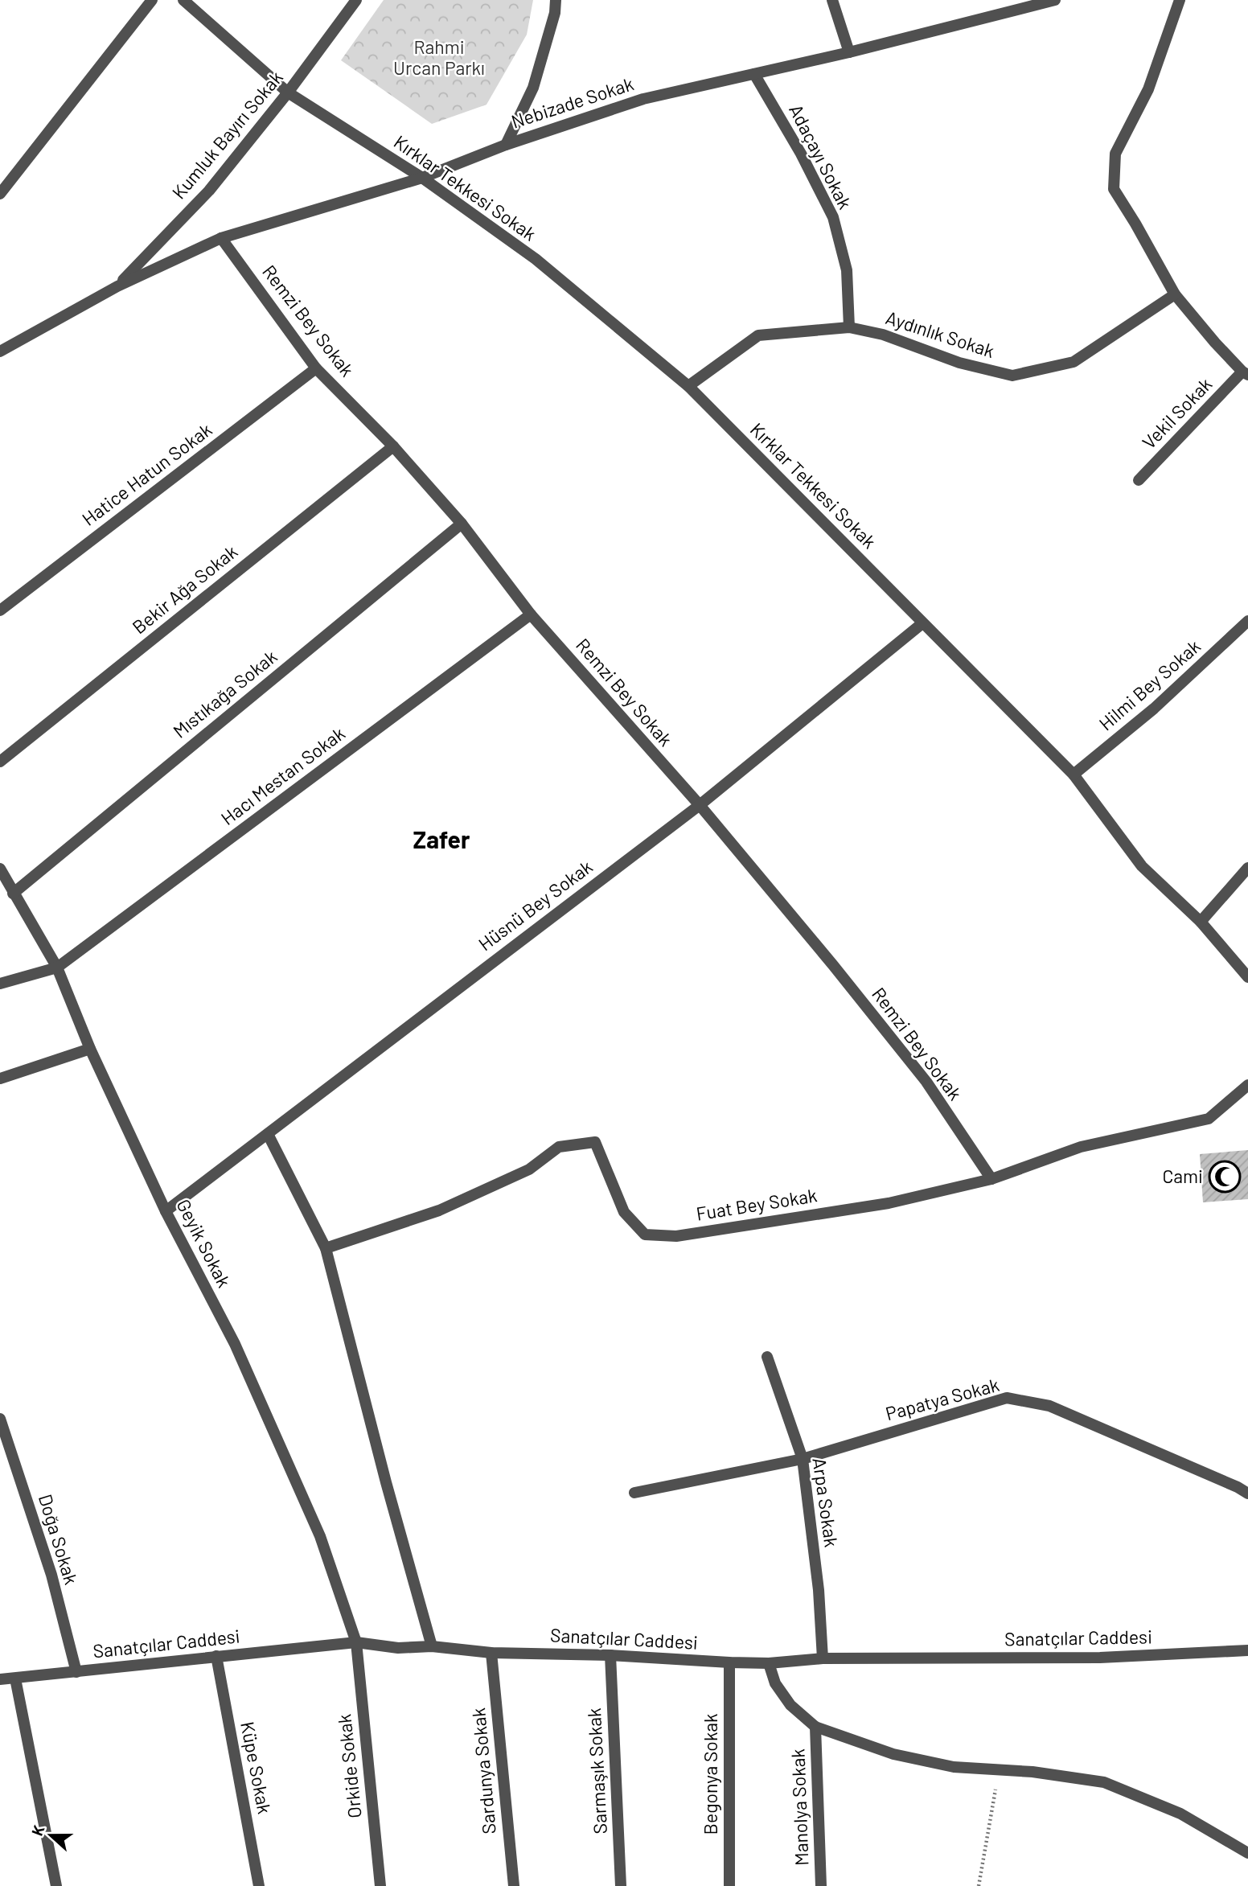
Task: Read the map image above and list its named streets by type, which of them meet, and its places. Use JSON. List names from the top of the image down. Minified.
{"streets":{"street":["Nebizade Sokak","Kumluk Bayırı Sokak","Adaçayı Sokak","Kırklar Tekkesi Sokak","Remzi Bey Sokak","Aydınlık Sokak","Vekil Sokak","Hatice Hatun Sokak","Bekir Ağa Sokak","Hilmi Bey Sokak","Mıstıkağa Sokak","Hacı Mestan Sokak","Hüsnü Bey Sokak","Fuat Bey Sokak","Geyik Sokak","Papatya Sokak","Arpa Sokak","Doğa Sokak","Sanatçılar Caddesi","Orkide Sokak","Küpe Sokak","Sardunya Sokak","Sarmaşık Sokak","Begonya Sokak","Manolya Sokak"]},"crossings":[["Nebizade Sokak","Kumluk Bayırı Sokak"],["Nebizade Sokak","Adaçayı Sokak"],["Nebizade Sokak","Kırklar Tekkesi Sokak"],["Nebizade Sokak","Remzi Bey Sokak"],["Kumluk Bayırı Sokak","Kırklar Tekkesi Sokak"],["Adaçayı Sokak","Aydınlık Sokak"],["Kırklar Tekkesi Sokak","Aydınlık Sokak"],["Kırklar Tekkesi Sokak","Hilmi Bey Sokak"],["Kırklar Tekkesi Sokak","Hüsnü Bey Sokak"],["Remzi Bey Sokak","Hatice Hatun Sokak"],["Remzi Bey Sokak","Bekir Ağa Sokak"],["Remzi Bey Sokak","Mıstıkağa Sokak"],["Remzi Bey Sokak","Hacı Mestan Sokak"],["Remzi Bey Sokak","Hüsnü Bey Sokak"],["Remzi Bey Sokak","Fuat Bey Sokak"],["Mıstıkağa Sokak","Geyik Sokak"],["Hacı Mestan Sokak","Geyik Sokak"],["Hüsnü Bey Sokak","Geyik Sokak"],["Geyik Sokak","Sanatçılar Caddesi"],["Geyik Sokak","Orkide Sokak"],["Papatya Sokak","Arpa Sokak"],["Arpa Sokak","Sanatçılar Caddesi"],["Doğa Sokak","Sanatçılar Caddesi"],["Sanatçılar Caddesi","Orkide Sokak"],["Sanatçılar Caddesi","Küpe Sokak"],["Sanatçılar Caddesi","Sardunya Sokak"],["Sanatçılar Caddesi","Sarmaşık Sokak"],["Sanatçılar Caddesi","Begonya Sokak"]],"districts":["Zafer"],"parks":["Rahmi Urcan Parkı"],"places":{"mosque":["Cami"]},"north":"left"}
